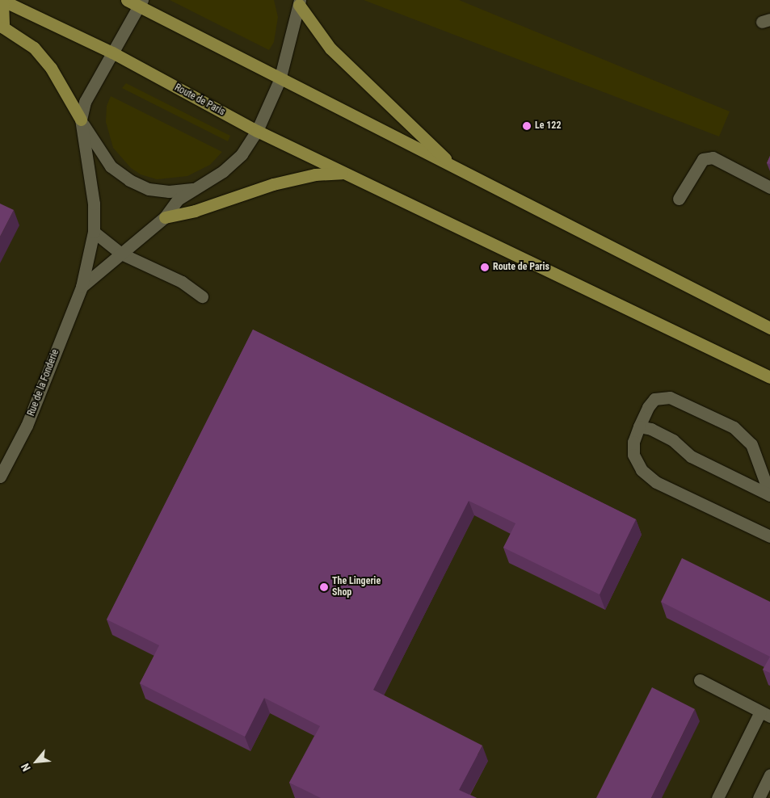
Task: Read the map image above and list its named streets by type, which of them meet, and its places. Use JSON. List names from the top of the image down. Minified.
{"streets":{"main road":["Route de Paris"],"street":["Rue de la Fonderie"]},"places":["Le 122","Route de Paris","The Lingerie Shop"],"north":"bottom left"}
